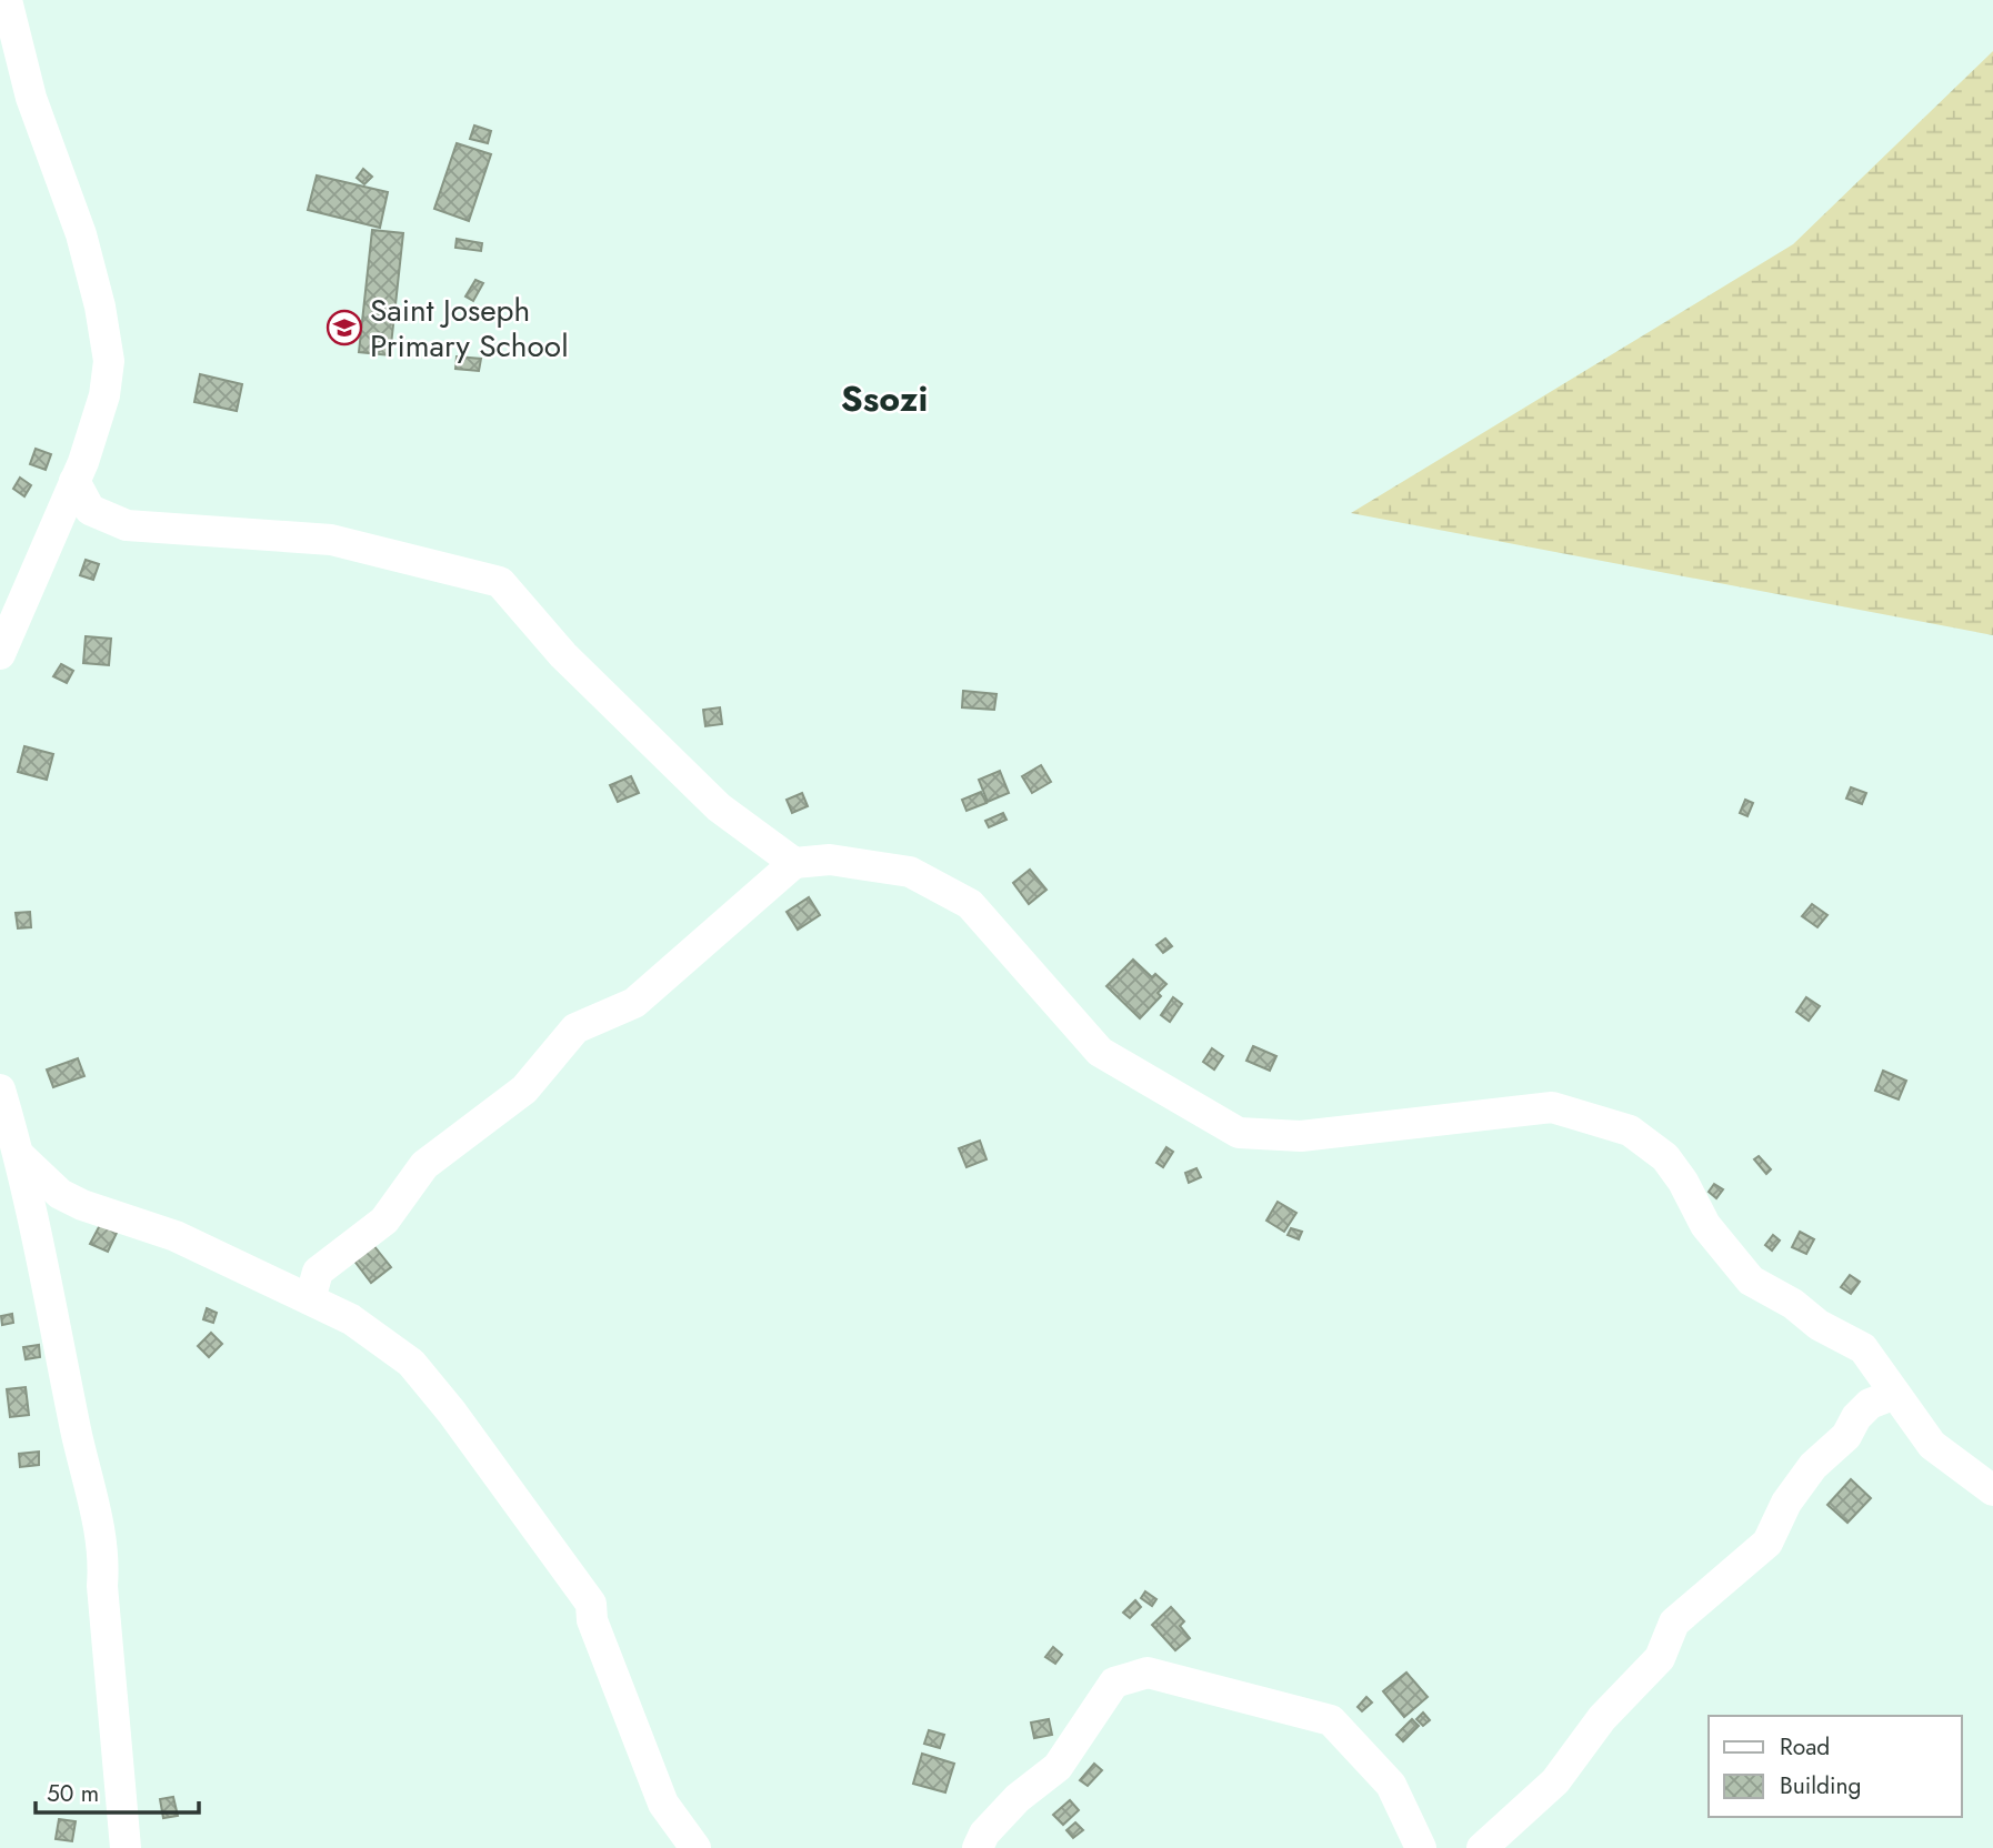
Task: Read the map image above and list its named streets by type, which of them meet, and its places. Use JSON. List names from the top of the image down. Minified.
{"districts":["Ssozi"],"places":{"school or university":["Saint Joseph Primary School"]},"legend":["Road","Building"],"scale_bar":"50 m"}
